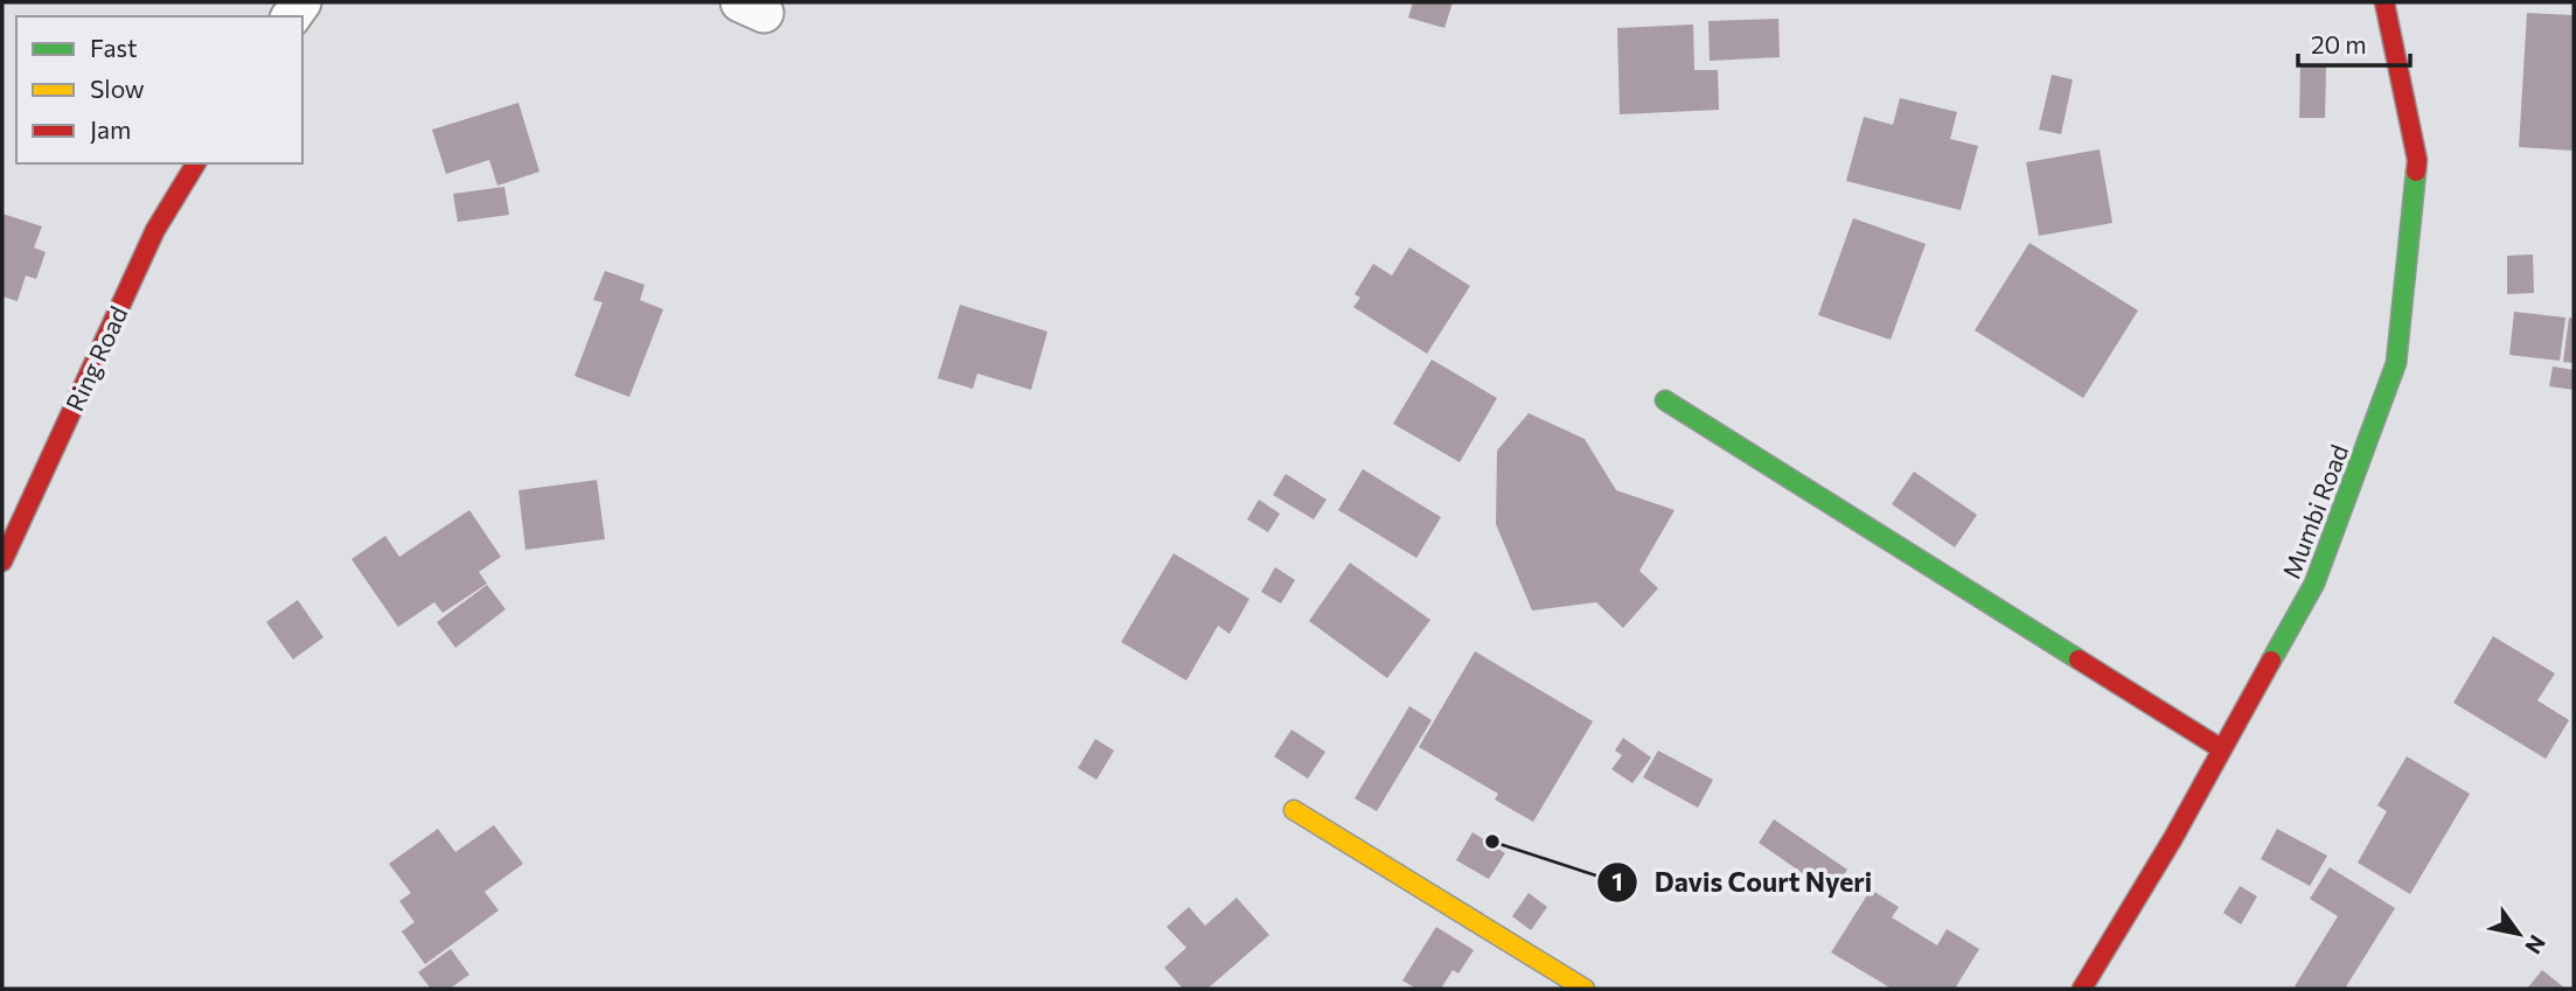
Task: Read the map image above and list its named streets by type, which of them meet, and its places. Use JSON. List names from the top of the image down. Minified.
{"streets":{"street":["Ring Road","Mumbi Road"]},"places":["Davis Court Nyeri"],"legend":["Fast","Slow","Jam"],"scale_bar":"20 m","north":"bottom right"}
